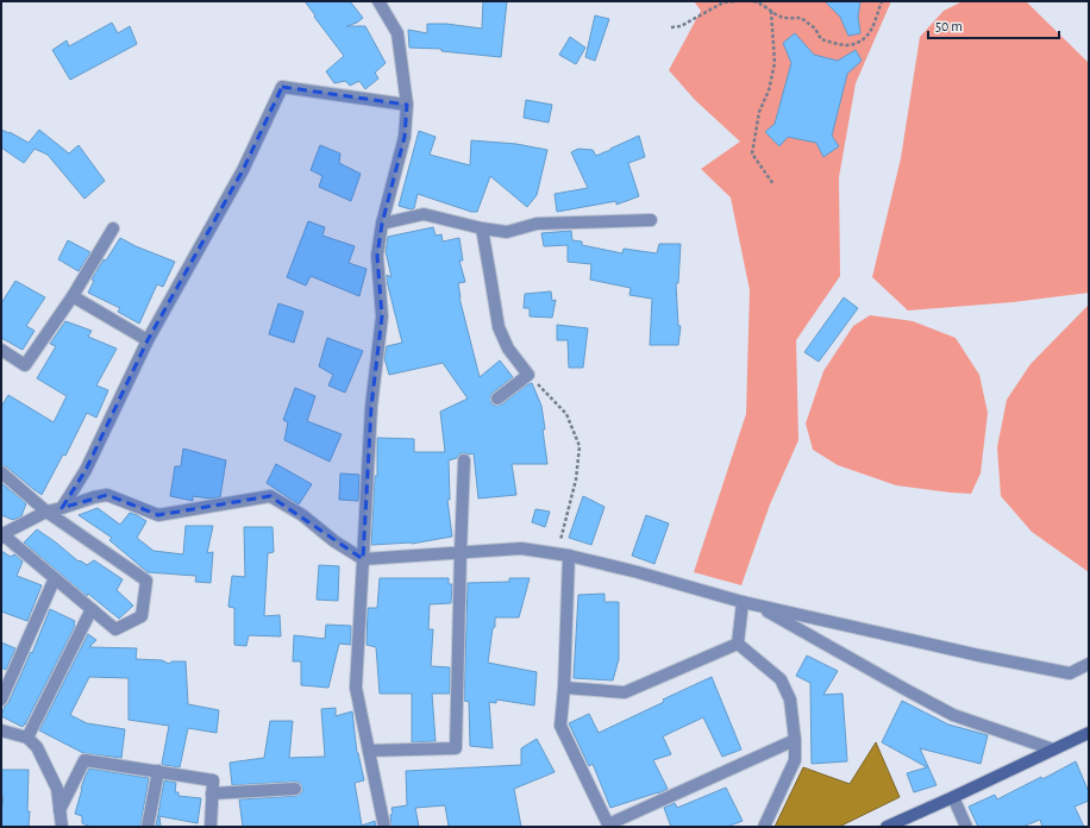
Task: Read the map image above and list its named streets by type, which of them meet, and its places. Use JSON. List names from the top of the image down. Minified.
{"scale_bar":"50 m"}
